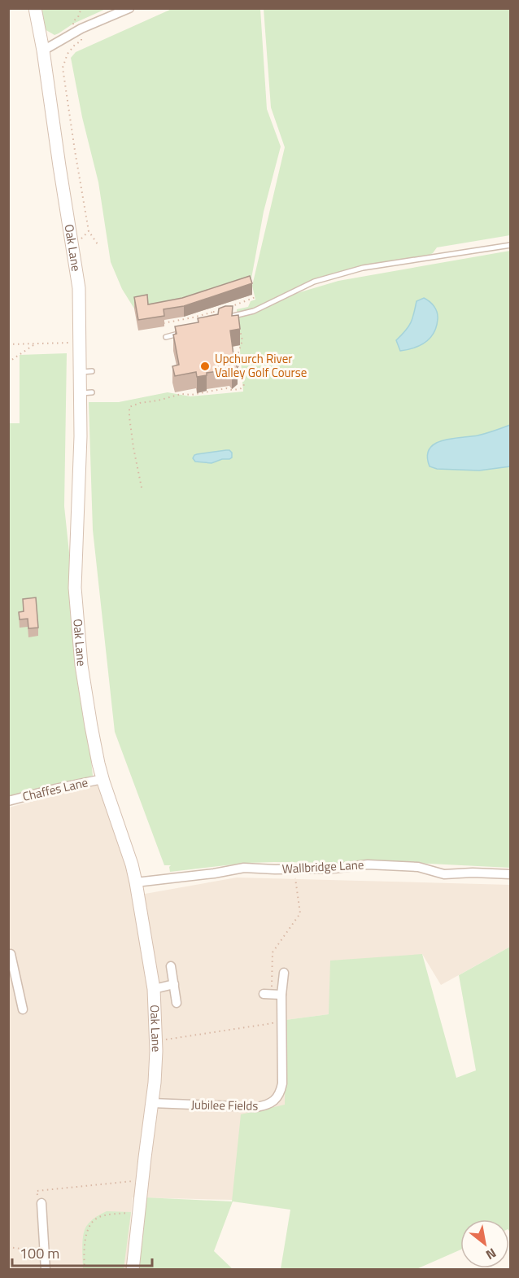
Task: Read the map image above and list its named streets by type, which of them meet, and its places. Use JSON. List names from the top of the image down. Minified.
{"streets":{"street":["Oak Lane","Chaffes Lane","Wallbridge Lane","Jubilee Fields"]},"crossings":[["Oak Lane","Chaffes Lane"],["Oak Lane","Wallbridge Lane"],["Oak Lane","Jubilee Fields"]],"places":["Upchurch River Valley Golf Course"],"scale_bar":"100 m","north":"bottom right"}
